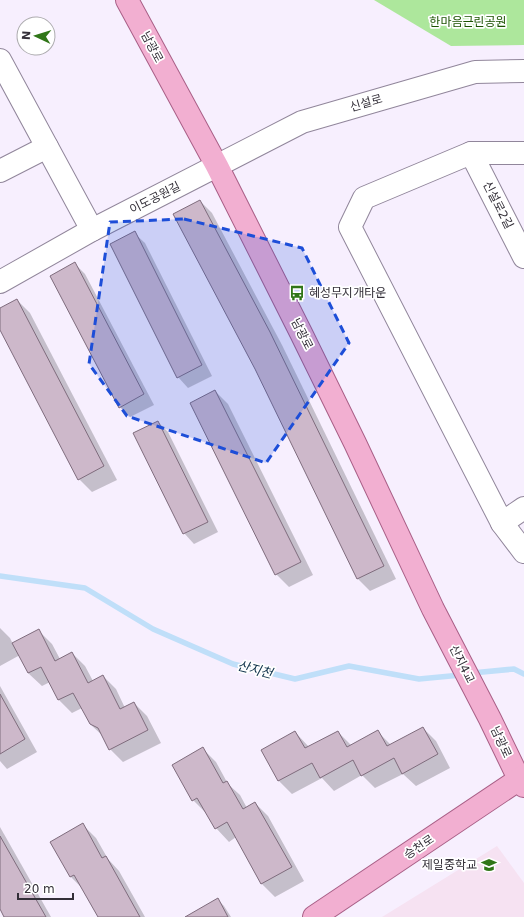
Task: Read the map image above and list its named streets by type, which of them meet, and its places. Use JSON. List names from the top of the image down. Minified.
{"streets":{"main road":["남광로","산지4교","승천로"],"street":["신설로","이도공원길","신설로2길"]},"crossings":[["남광로","신설로"],["남광로","이도공원길"],["남광로","산지4교"],["남광로","승천로"],["신설로","이도공원길"]],"water":["산지천"],"parks":["한마음근린공원"],"places":{"bus stop":["혜성무지개타운"],"school or university":["제일중학교"]},"scale_bar":"20 m","north":"left"}
